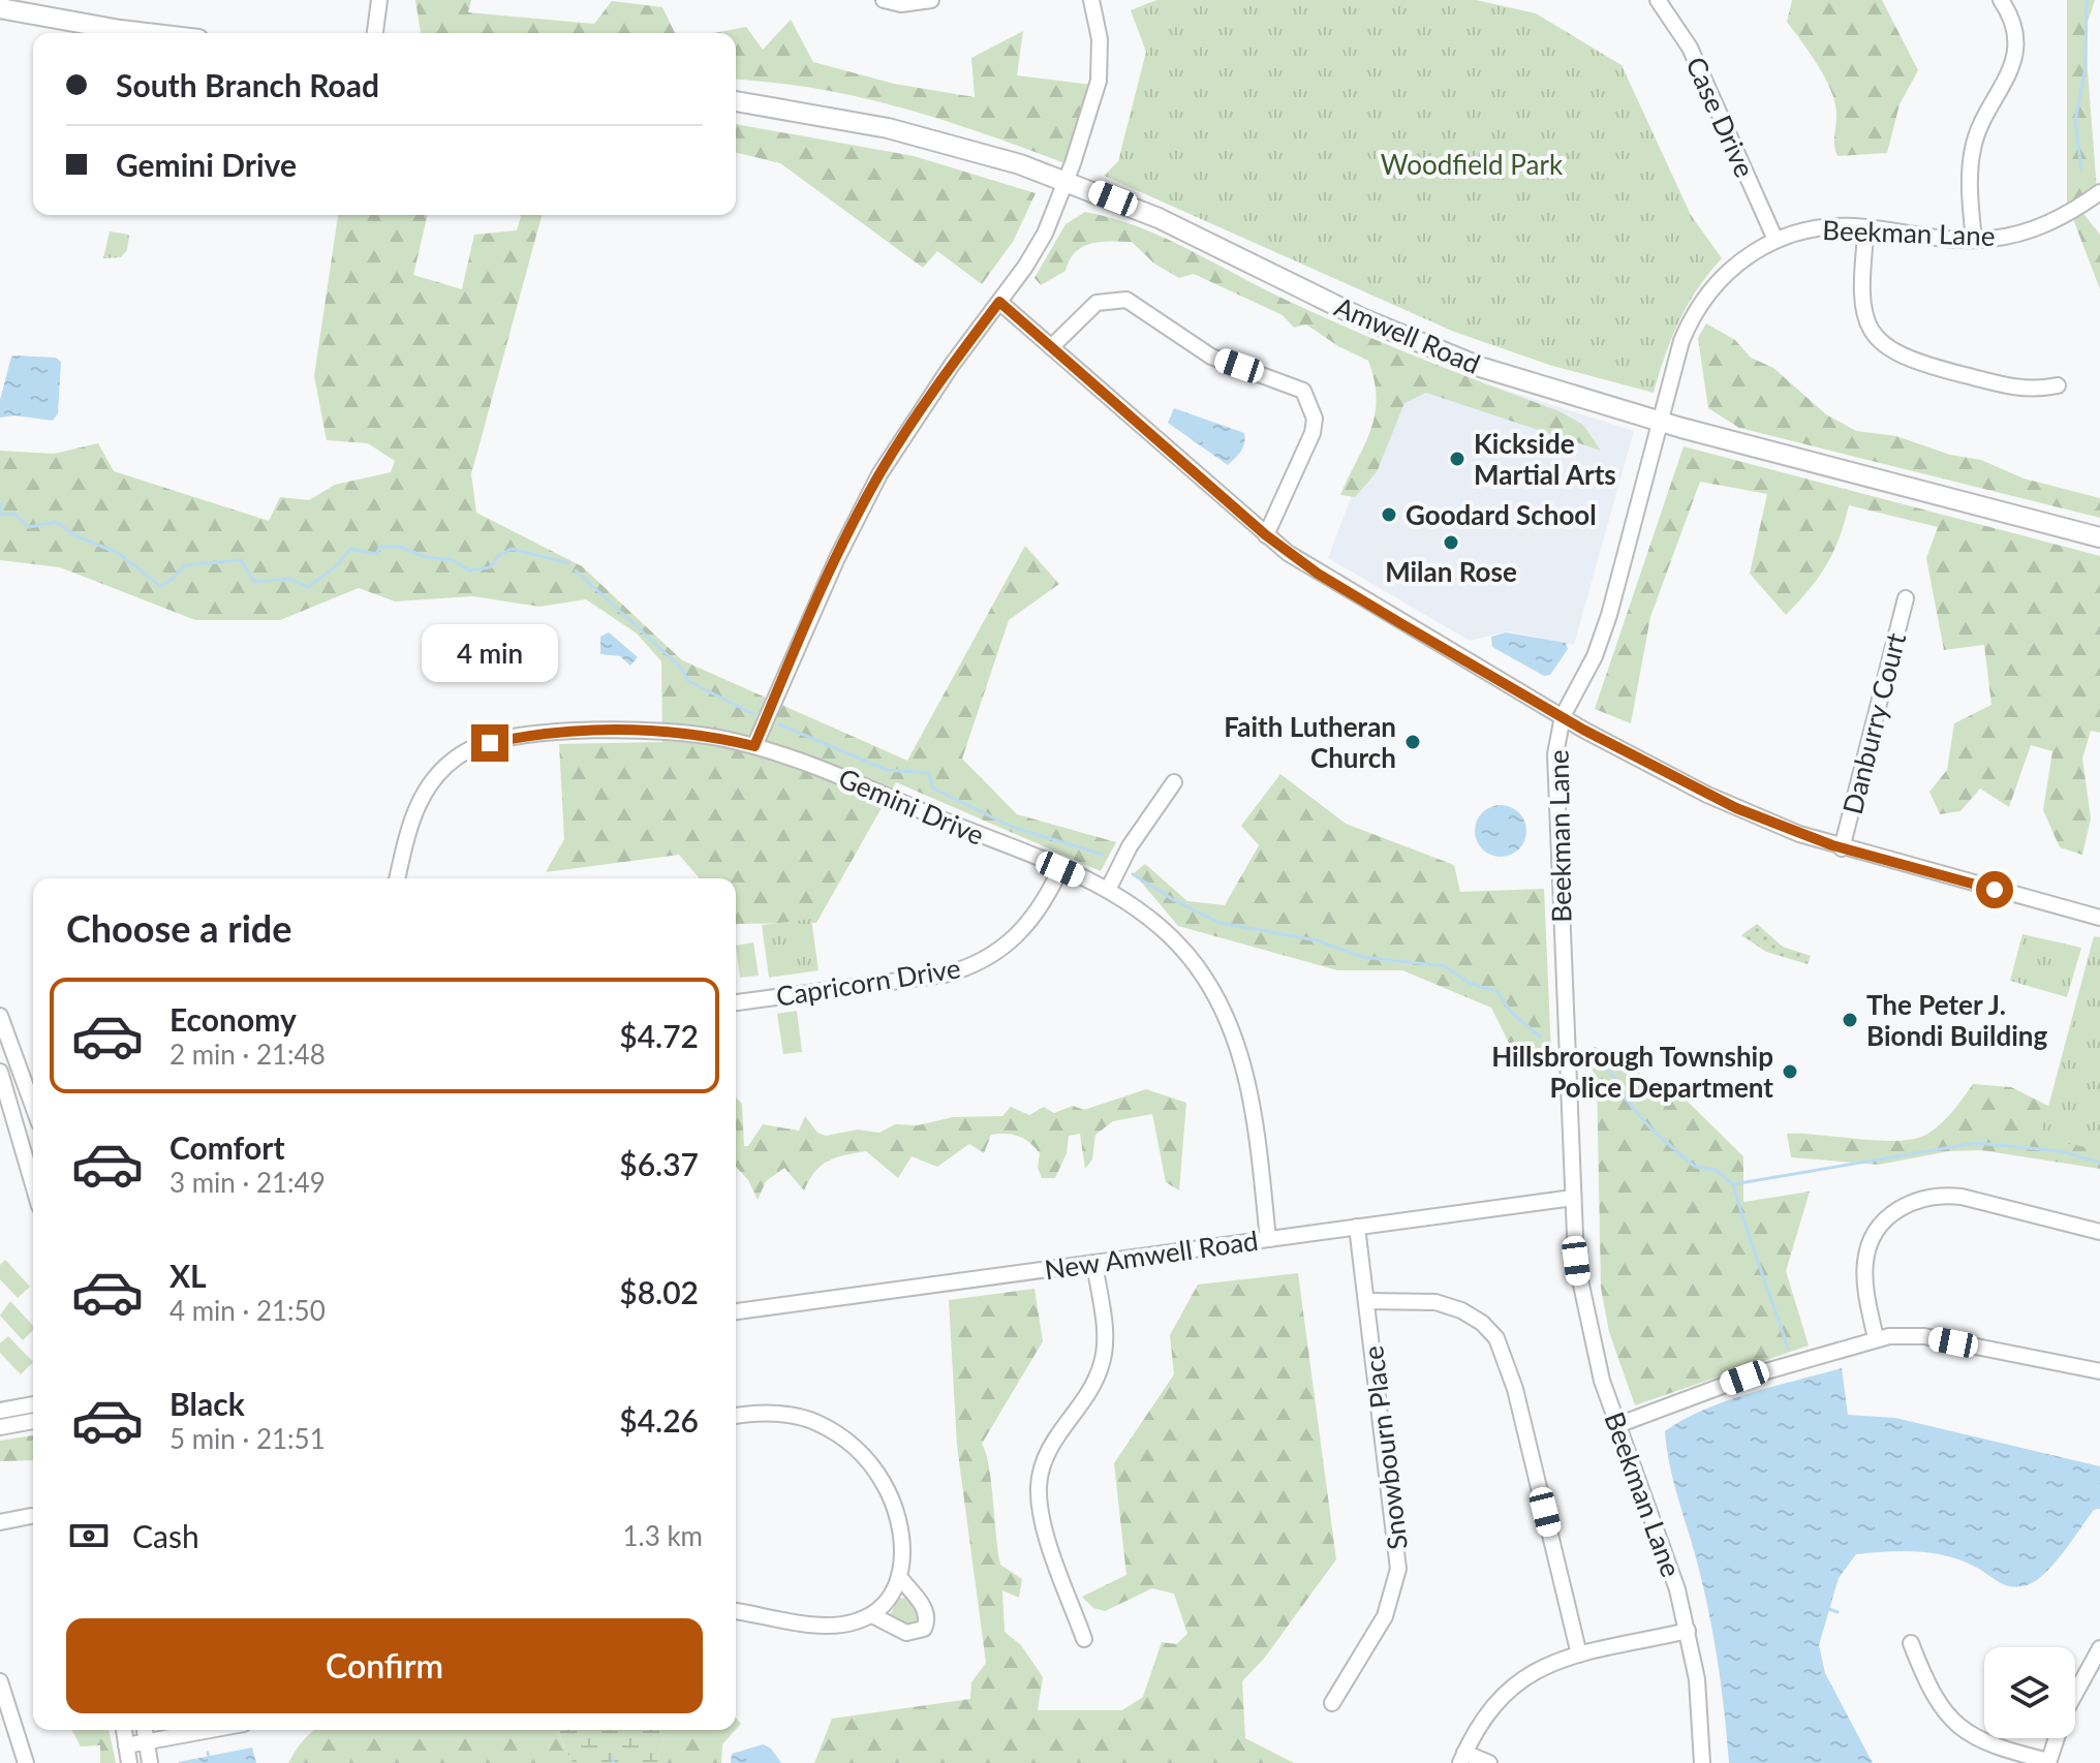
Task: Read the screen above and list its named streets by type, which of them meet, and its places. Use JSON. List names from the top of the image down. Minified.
{"streets":{"main road":["Amwell Road"],"street":["Case Drive","Beekman Lane","Danburry Court","Gemini Drive","Capricorn Drive","New Amwell Road","Snowbourn Place"]},"crossings":[["Case Drive","Beekman Lane"],["Beekman Lane","Amwell Road"],["Beekman Lane","New Amwell Road"],["Gemini Drive","Capricorn Drive"],["Gemini Drive","New Amwell Road"],["New Amwell Road","Snowbourn Place"]],"parks":["Woodfield Park"],"places":["Kickside Martial Arts","Goodard School","Milan Rose","Faith Lutheran Church","The Peter J. Biondi Building","Hillsbrorough Township Police Department"],"page":{"banner":["South Branch Road","Gemini Drive"],"bubble":"4 min","heading":"Choose a ride","list":[{"name":"Economy","note":"2 min · 21:48","value":"$4.72"},{"name":"Comfort","note":"3 min · 21:49","value":"$6.37"},{"name":"XL","note":"4 min · 21:50","value":"$8.02"},{"name":"Black","note":"5 min · 21:51","value":"$4.26"}],"pay":["Cash","1.3 km"],"buttons":"Confirm"}}
